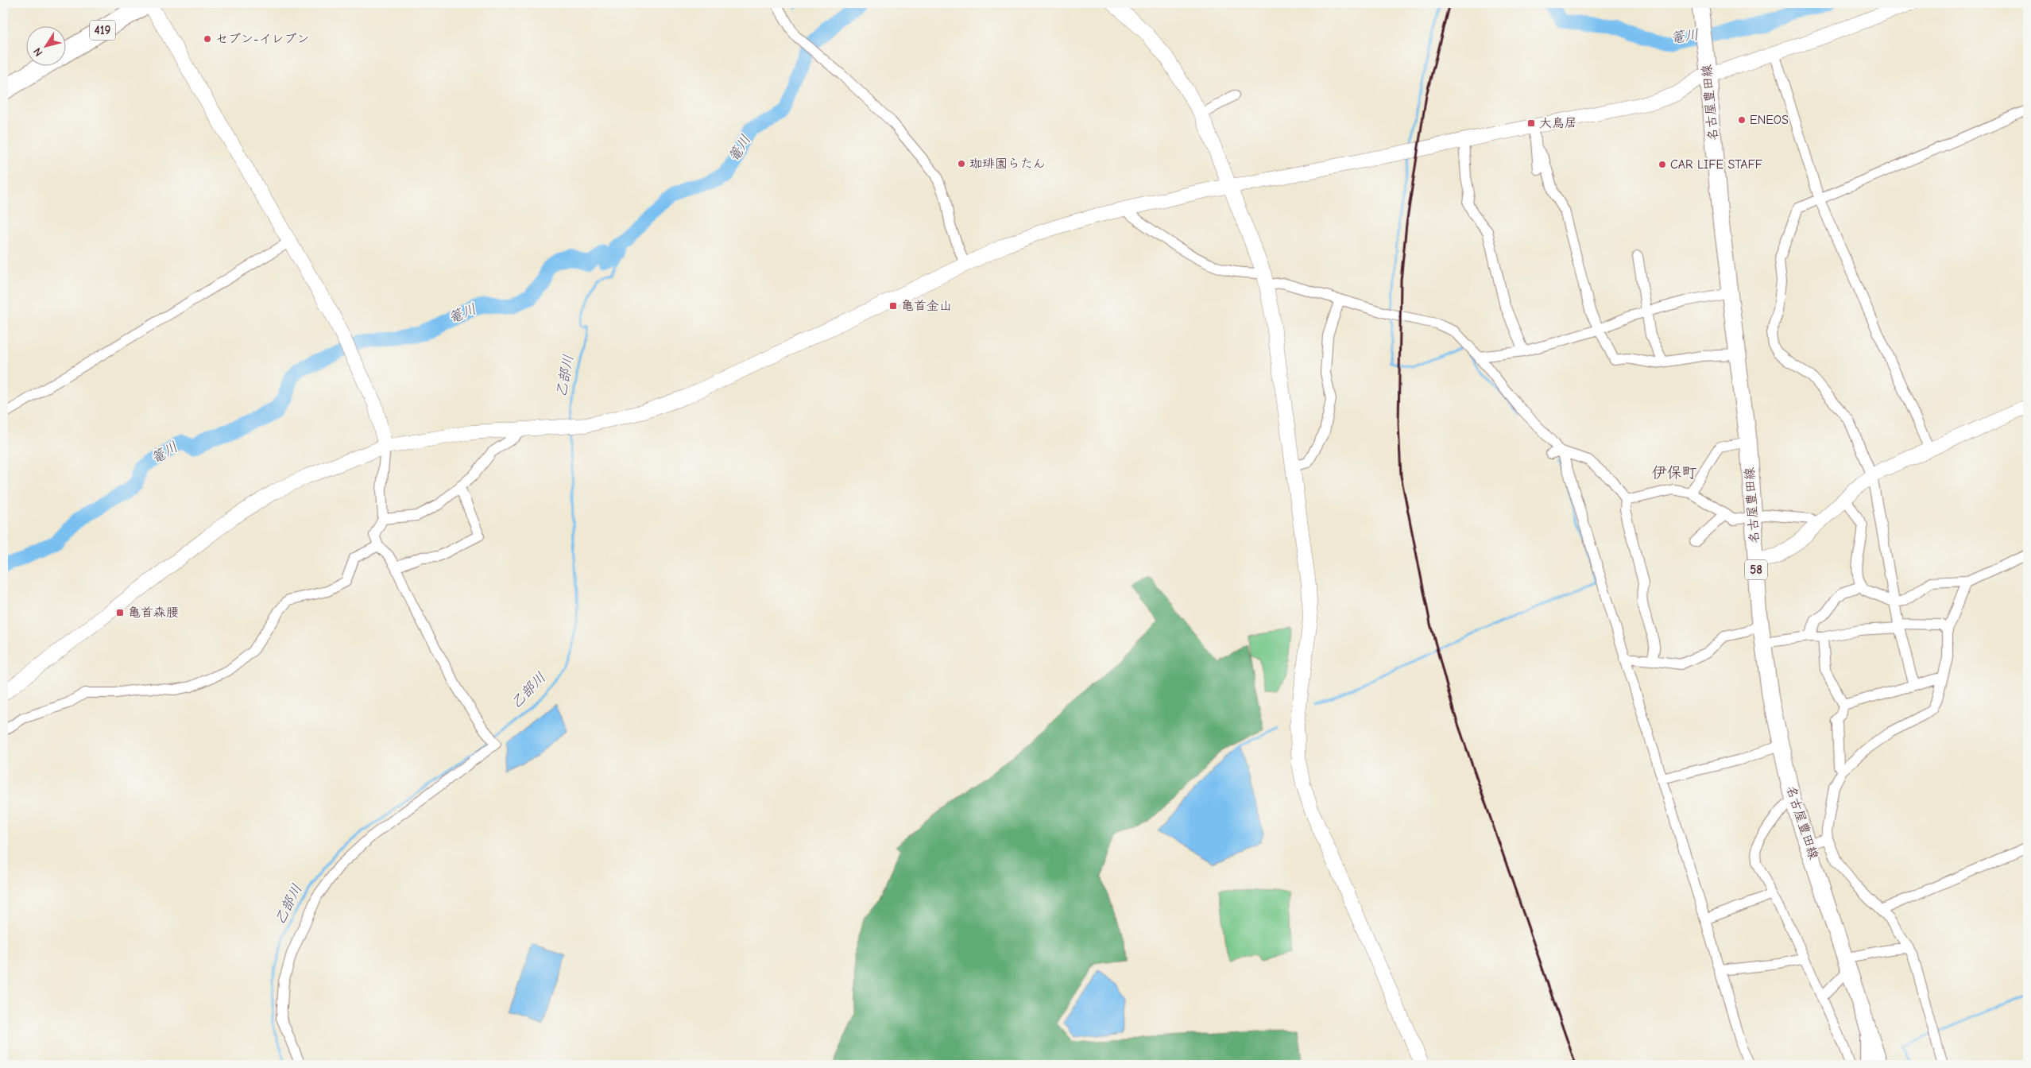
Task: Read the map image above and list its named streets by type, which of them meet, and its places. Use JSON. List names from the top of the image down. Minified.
{"streets":{"highway":["419"],"main road":["名古屋豊田線","58"]},"districts":["伊保町"],"water":["篭川","乙部川"],"places":{"other":["セブン-イレブン","ENEOS","珈琲園らたん","CAR LIFE STAFF"],"transit":["大鳥居","亀首金山","亀首森腰"]},"north":"bottom left"}
